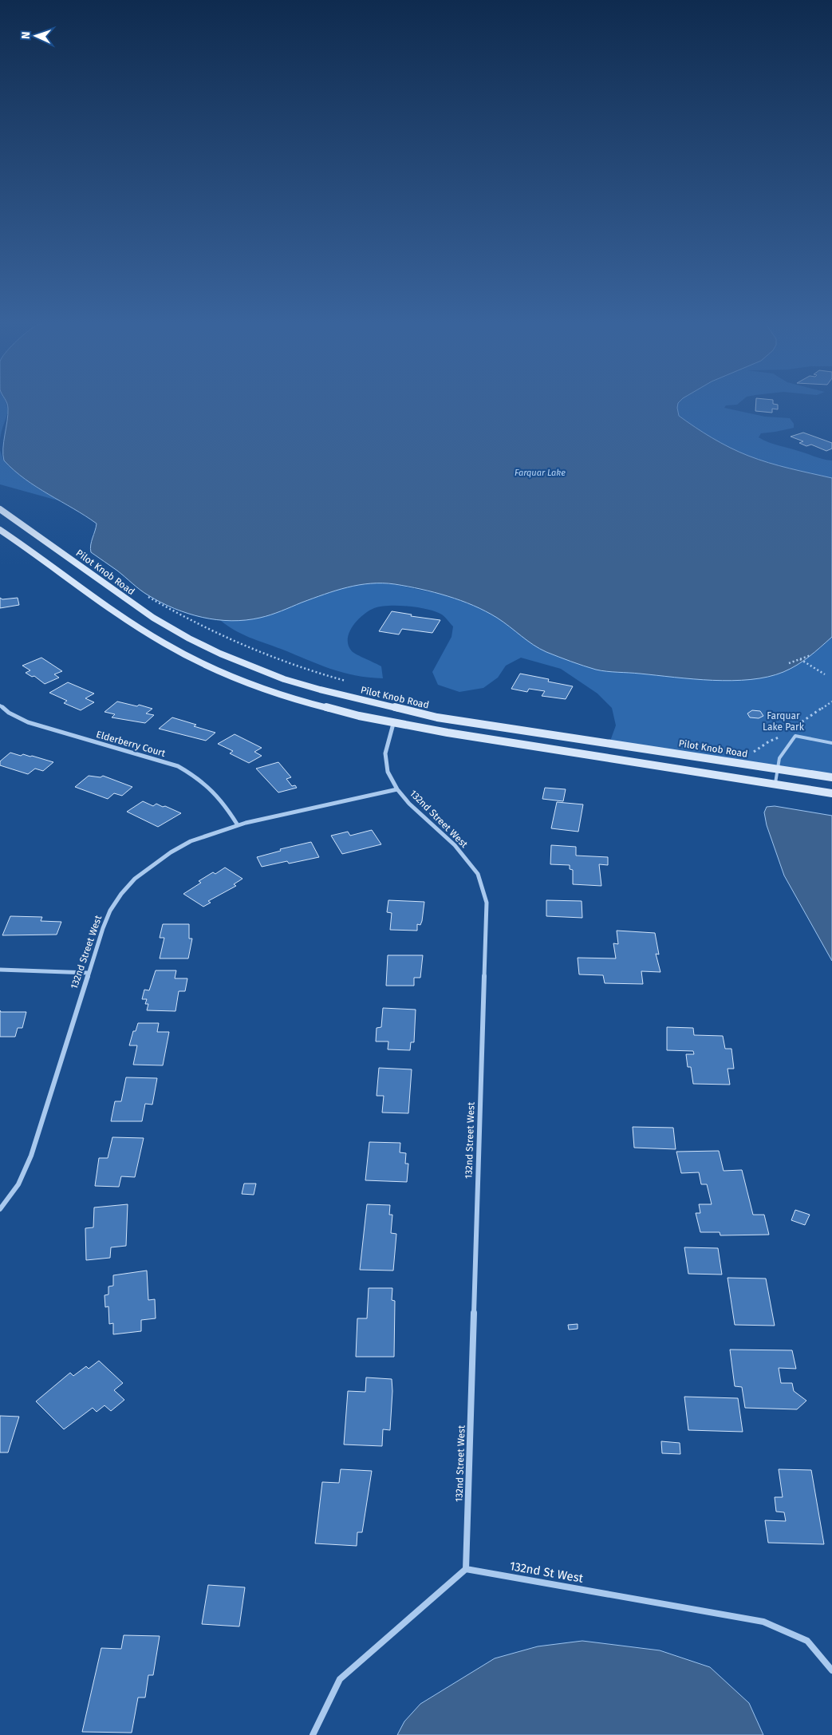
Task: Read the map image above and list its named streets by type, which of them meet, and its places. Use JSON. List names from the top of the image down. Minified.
{"streets":{"main road":["Pilot Knob Road"],"street":["Elderberry Court","132nd Street West","132nd St West"]},"crossings":[["Elderberry Court","132nd Street West"],["132nd Street West","132nd St West"]],"water":["Farquar Lake"],"parks":["Farquar Lake Park"],"north":"left"}
